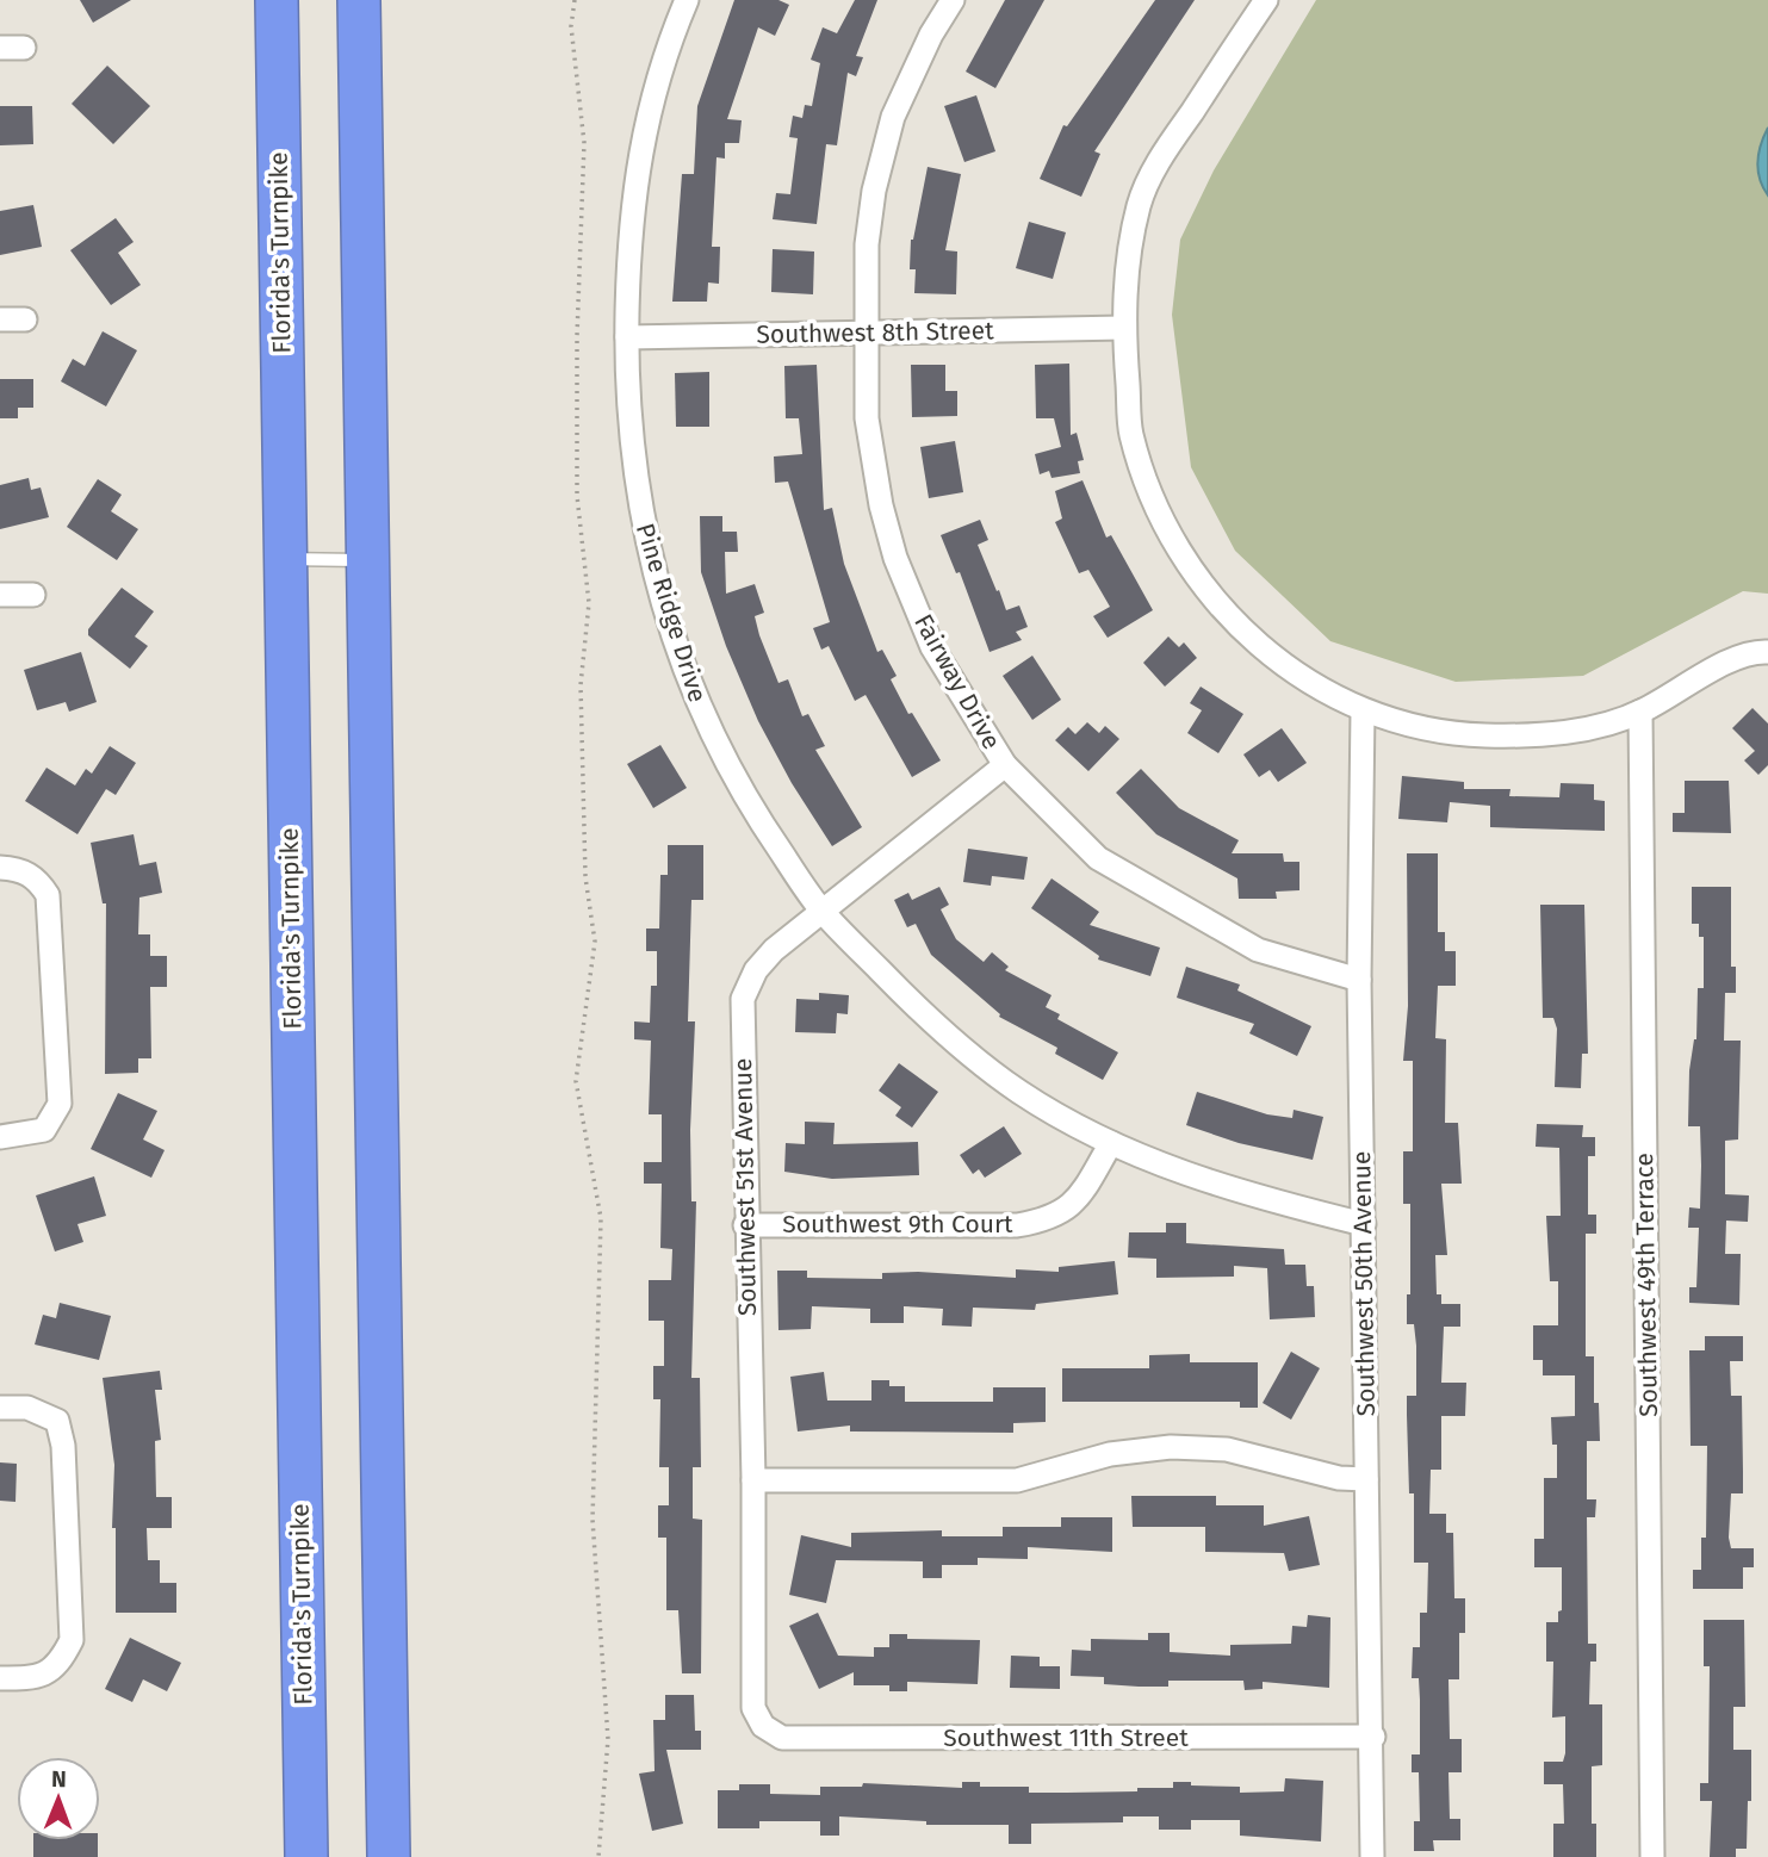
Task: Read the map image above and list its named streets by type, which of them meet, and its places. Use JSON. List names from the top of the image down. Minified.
{"streets":{"highway":["Florida's Turnpike"],"street":["Southwest 8th Street","Pine Ridge Drive","Fairway Drive","Southwest 51st Avenue","Southwest 9th Court","Southwest 50th Avenue","Southwest 49th Terrace","Southwest 11th Street"]},"crossings":[["Southwest 8th Street","Pine Ridge Drive"],["Southwest 8th Street","Fairway Drive"],["Pine Ridge Drive","Southwest 51st Avenue"],["Pine Ridge Drive","Southwest 9th Court"],["Pine Ridge Drive","Southwest 50th Avenue"],["Fairway Drive","Southwest 51st Avenue"],["Fairway Drive","Southwest 50th Avenue"],["Southwest 51st Avenue","Southwest 9th Court"],["Southwest 51st Avenue","Southwest 11th Street"],["Southwest 50th Avenue","Southwest 11th Street"]],"north":"top"}
